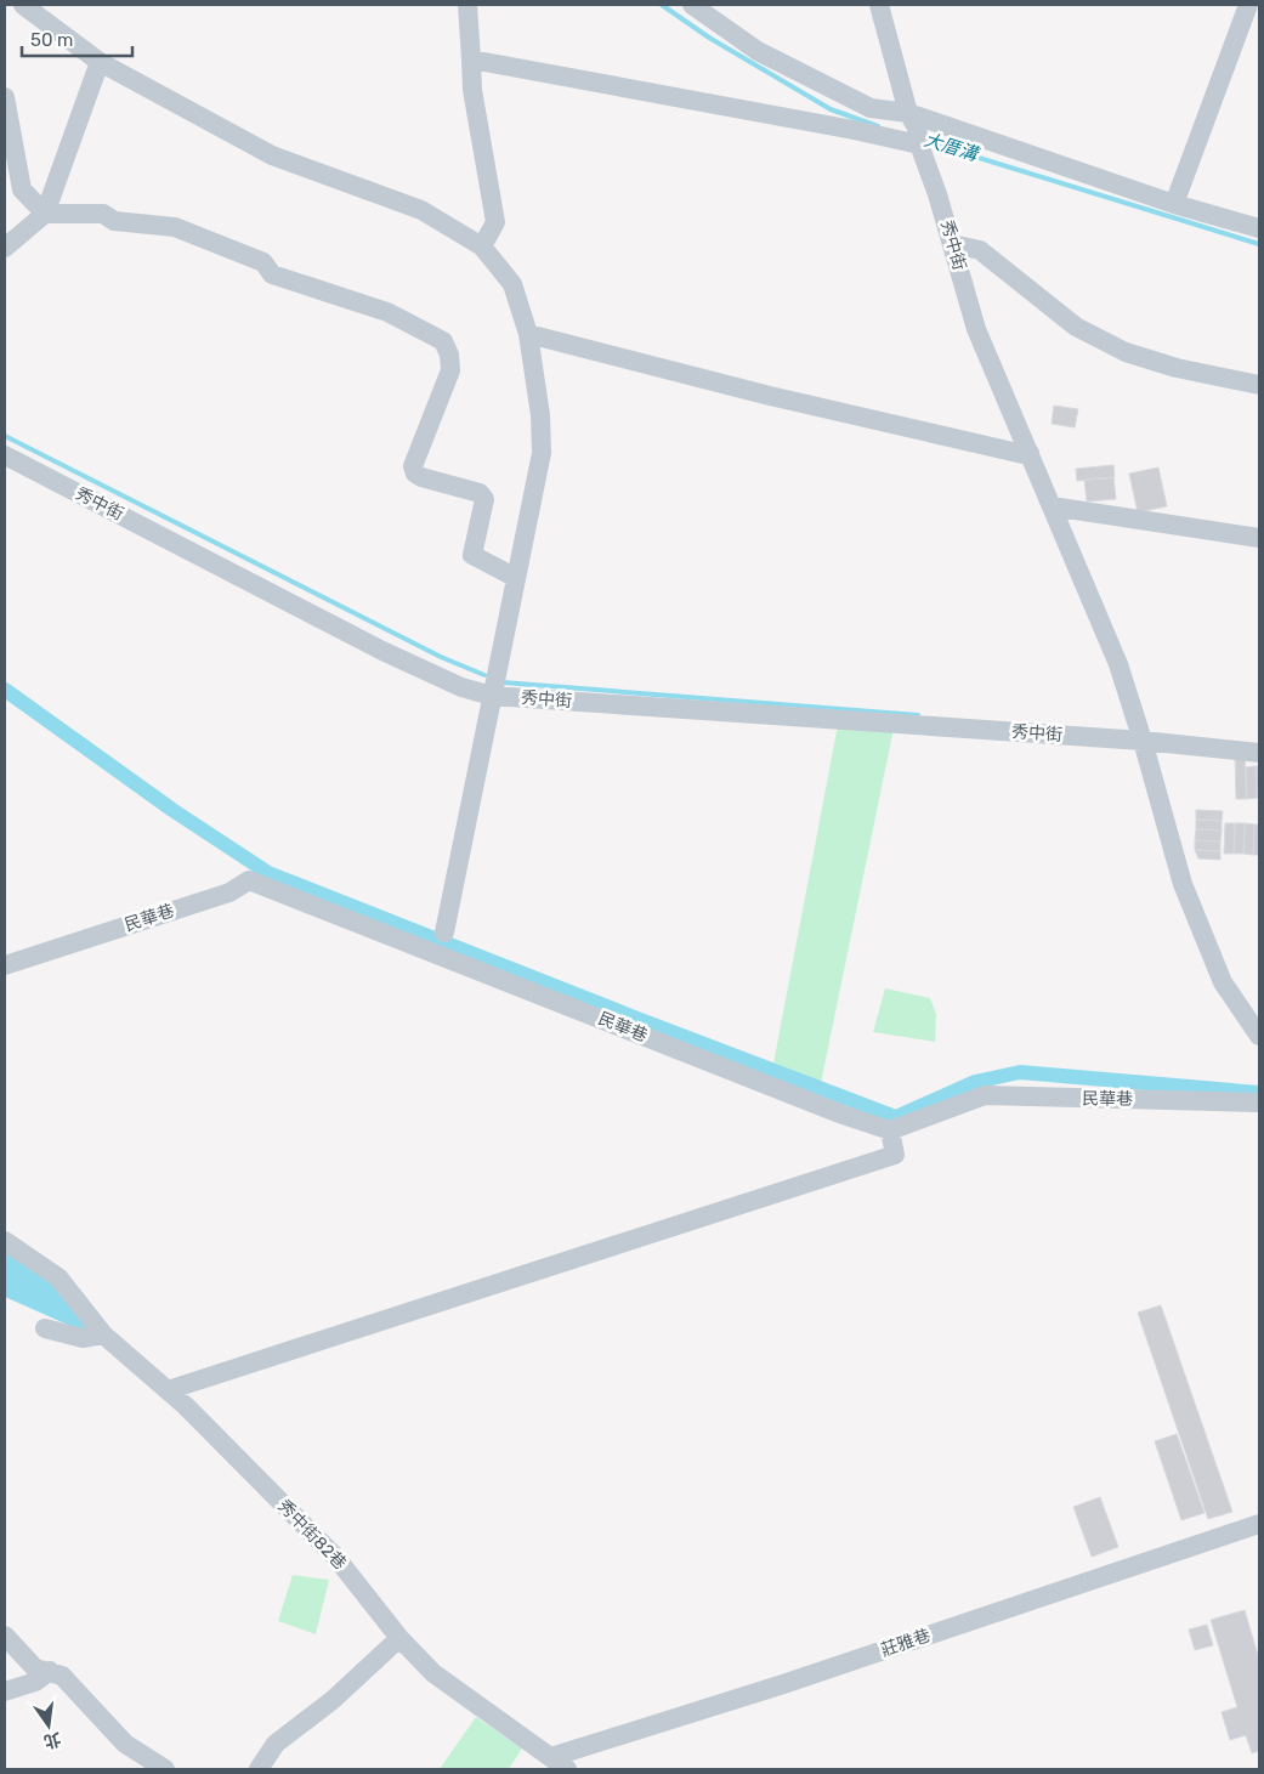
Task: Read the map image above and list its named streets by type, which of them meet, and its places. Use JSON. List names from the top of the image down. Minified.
{"streets":{"street":["秀中街","民華巷","秀中街82巷","莊雅巷"]},"crossings":[["秀中街82巷","莊雅巷"]],"water":["大厝溝"],"scale_bar":"50 m","north":"bottom"}
